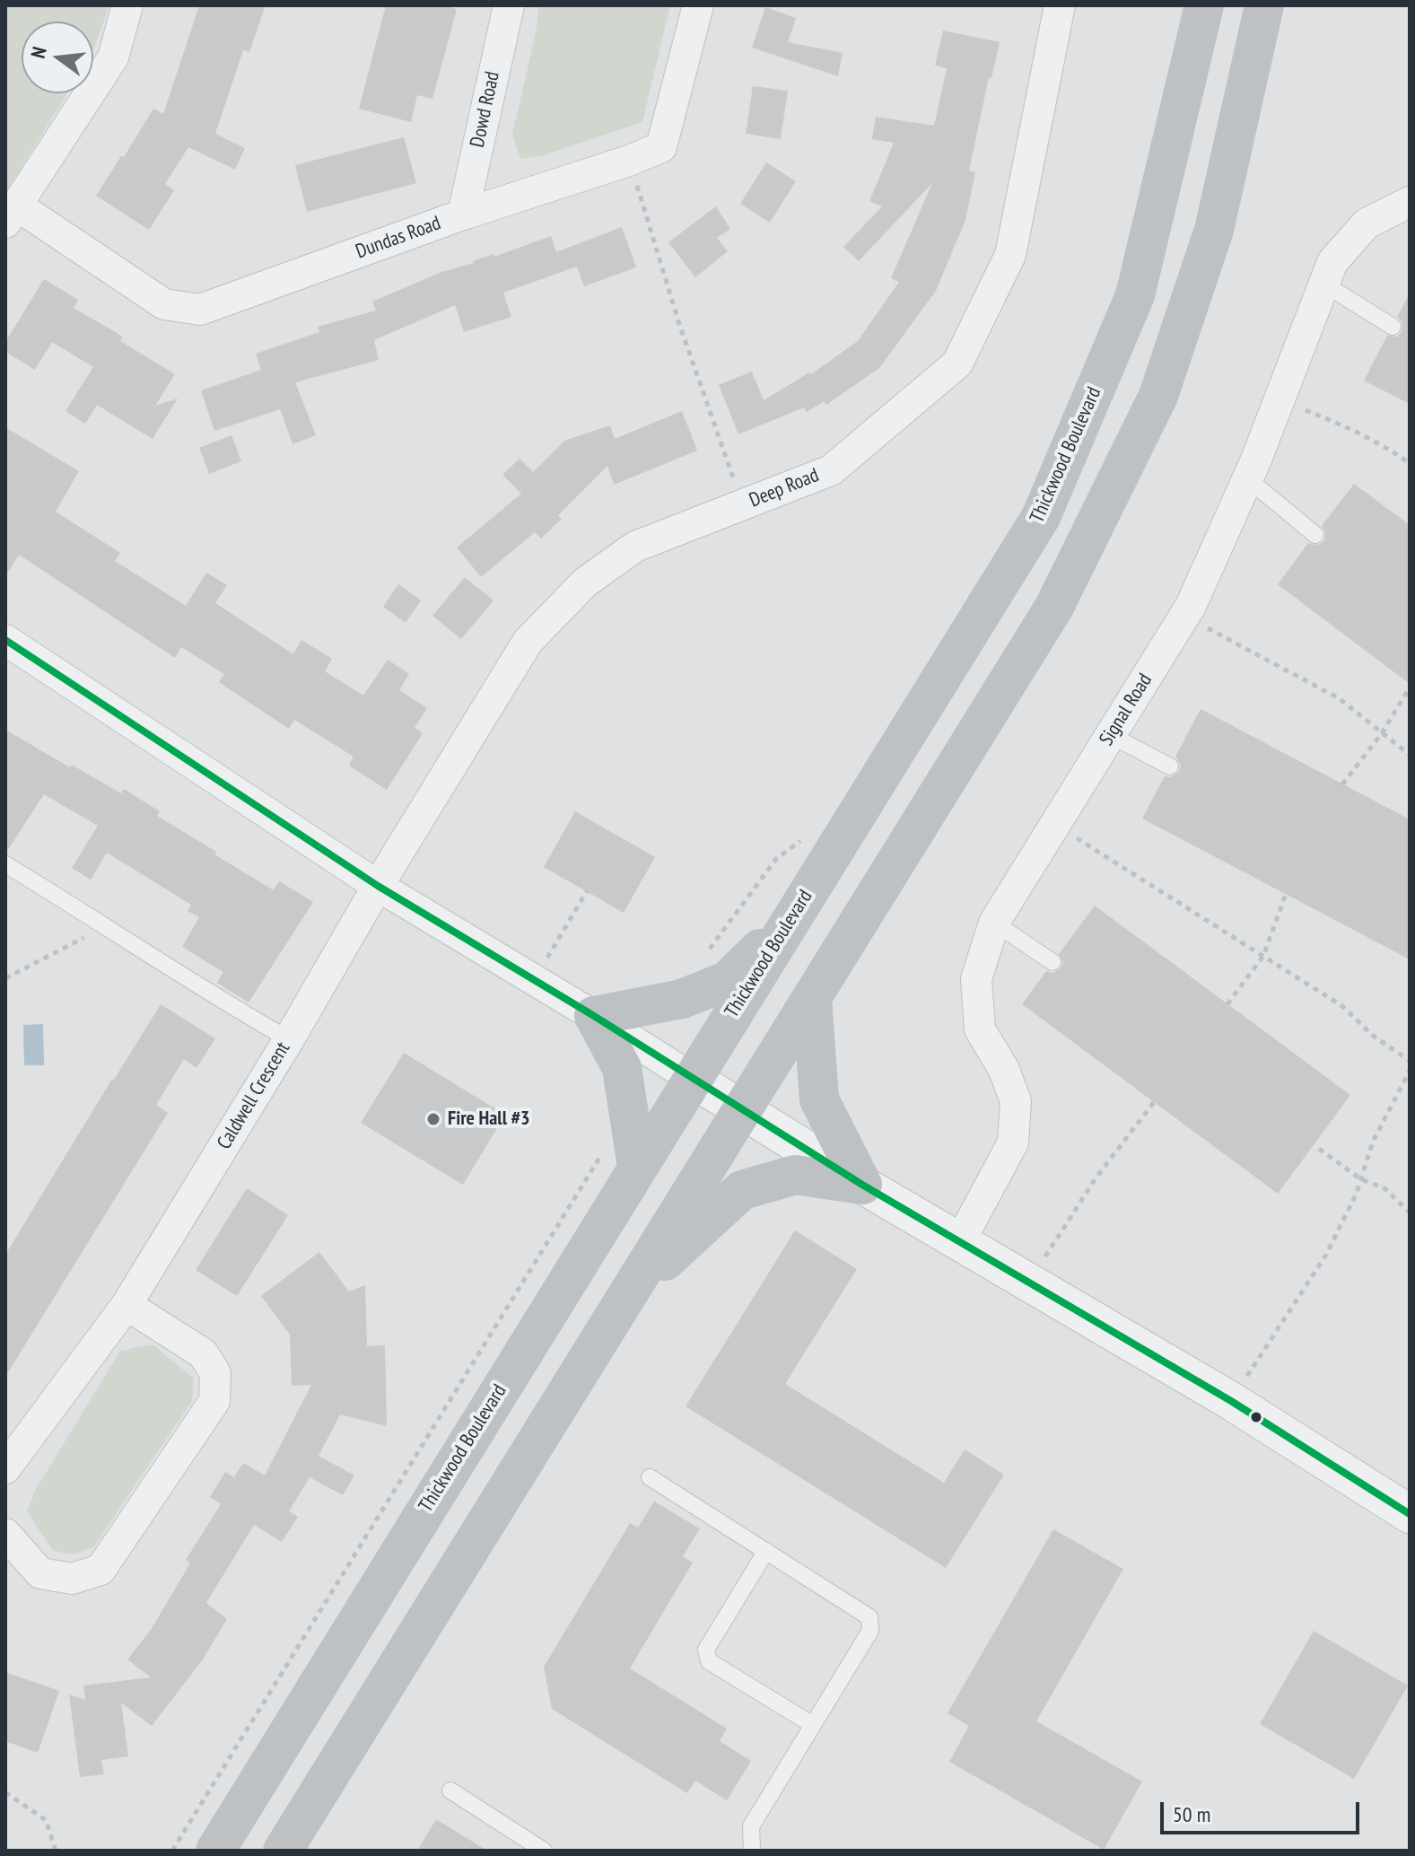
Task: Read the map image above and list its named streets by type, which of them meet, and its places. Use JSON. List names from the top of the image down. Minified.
{"streets":{"main road":["Thickwood Boulevard"],"street":["Dowd Road","Dundas Road","Deep Road","Signal Road","Caldwell Crescent"]},"crossings":[["Dowd Road","Dundas Road"],["Deep Road","Caldwell Crescent"]],"places":["Fire Hall #3"],"scale_bar":"50 m","north":"left"}
